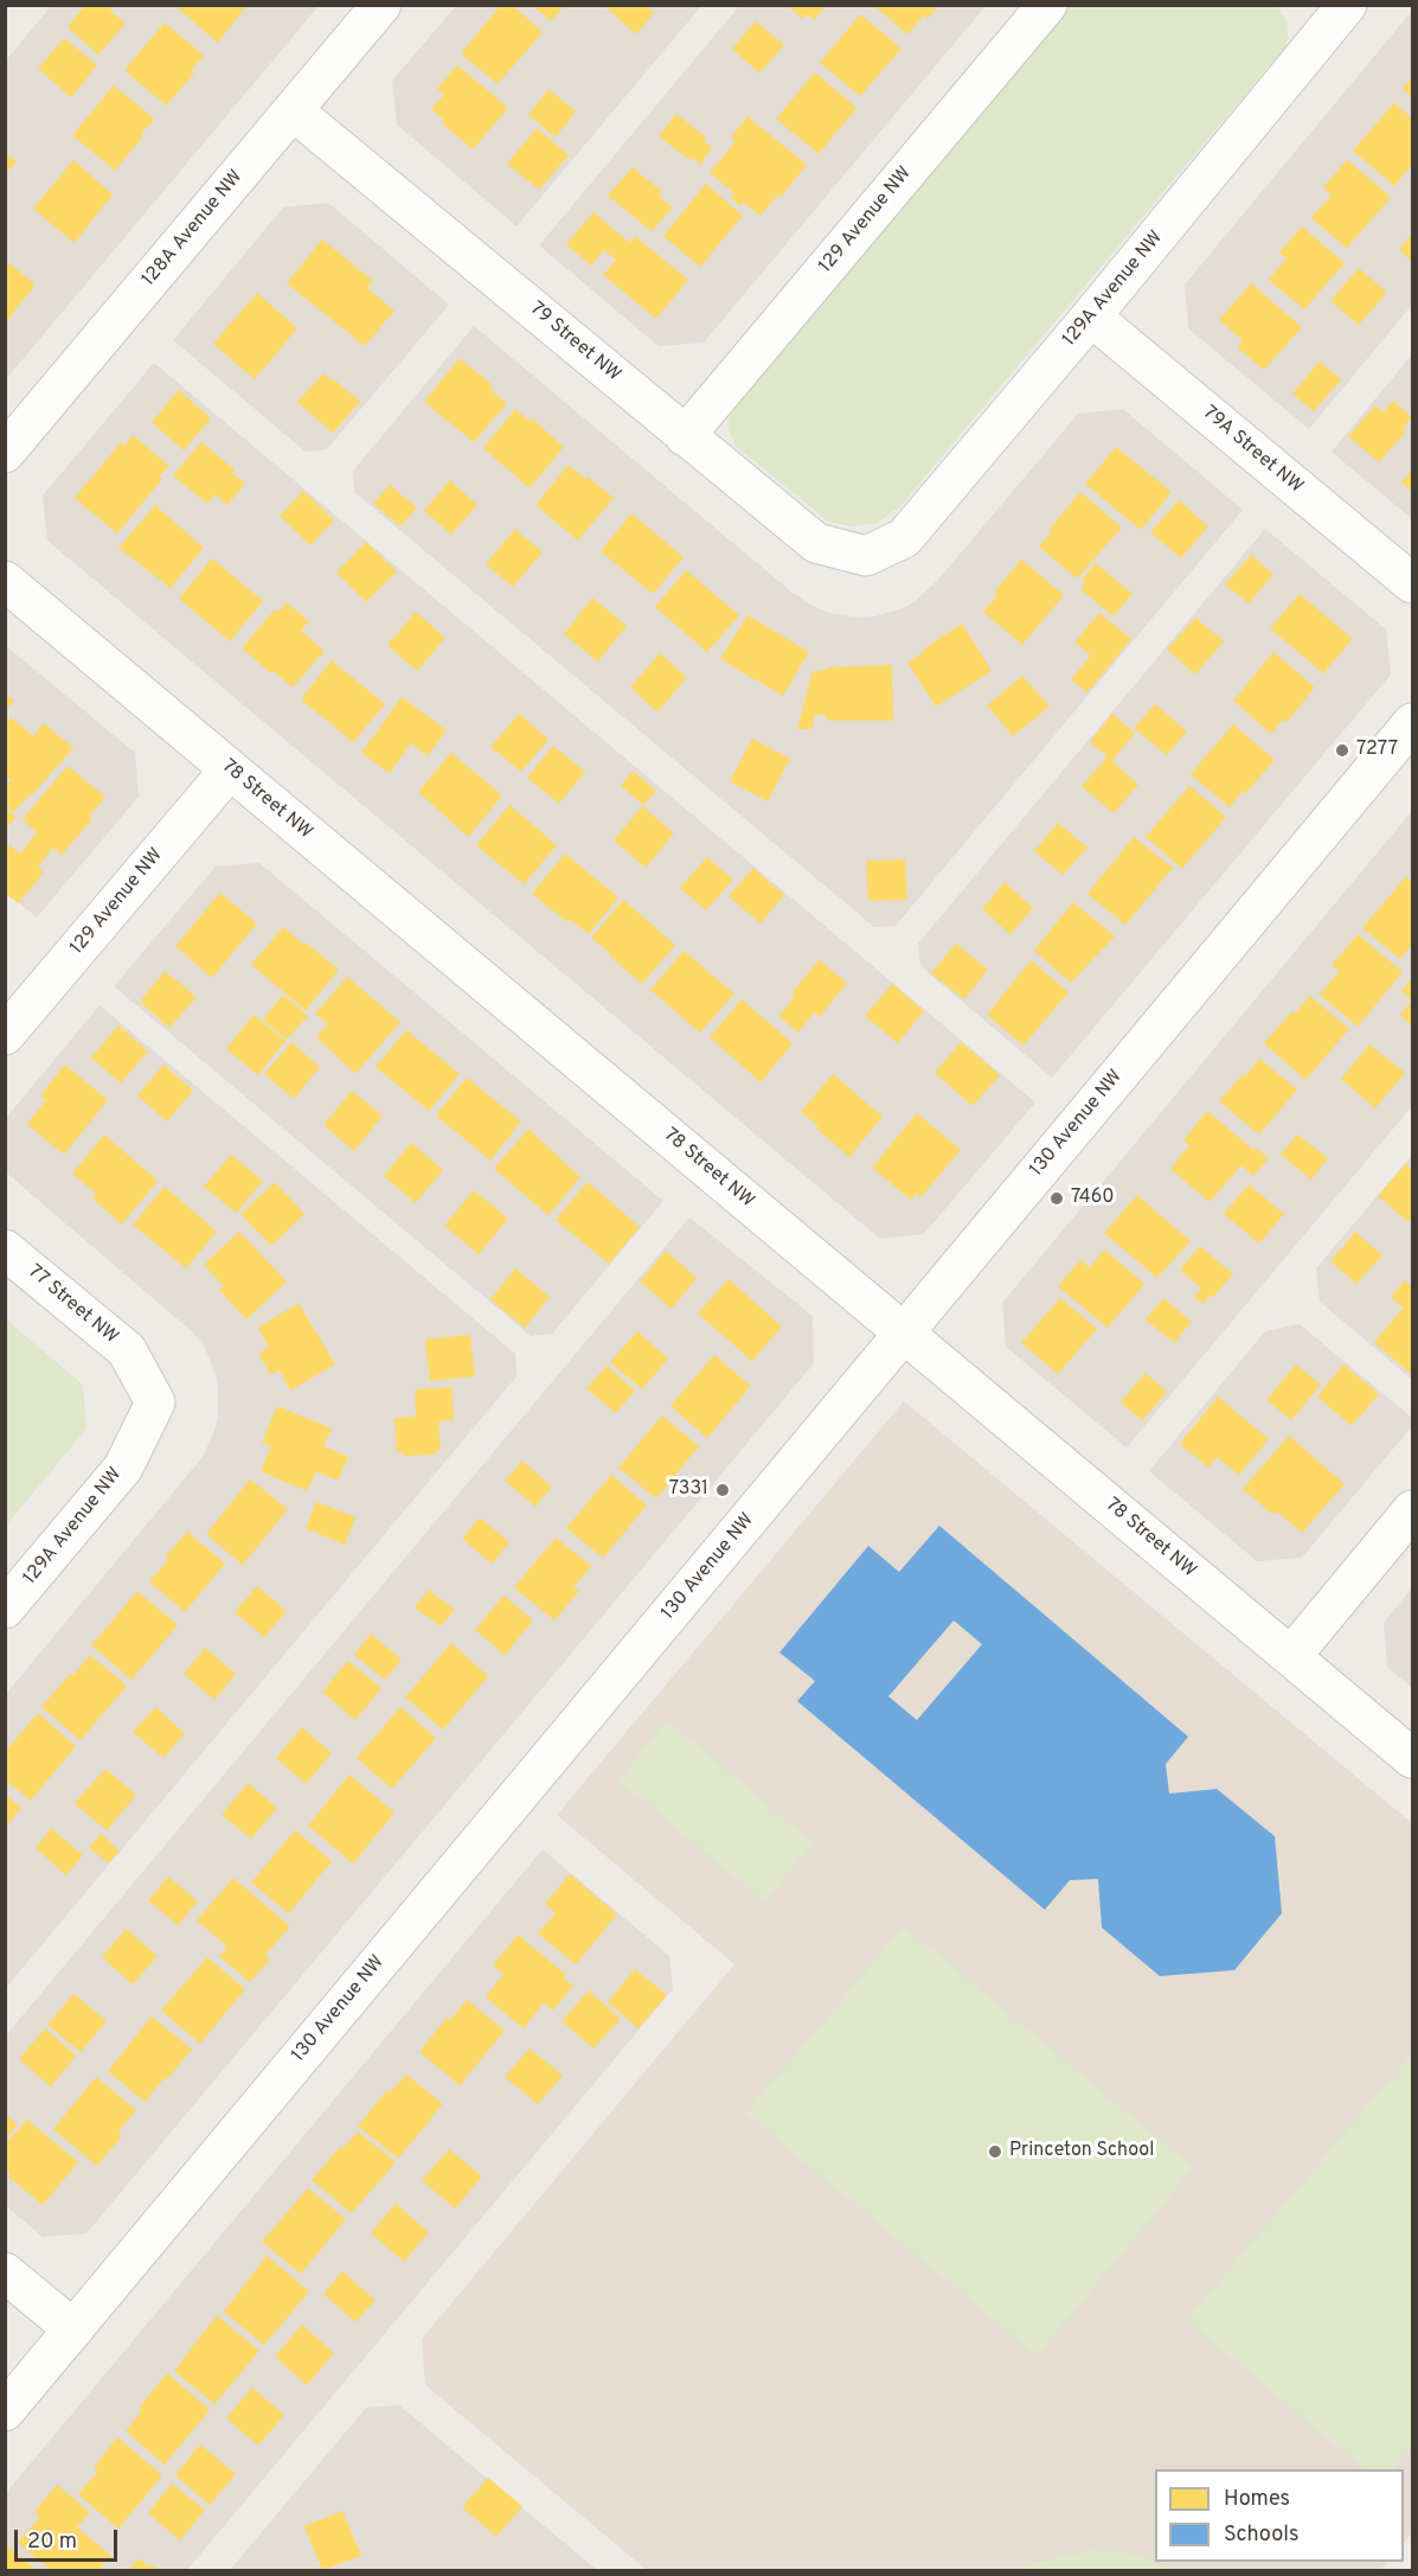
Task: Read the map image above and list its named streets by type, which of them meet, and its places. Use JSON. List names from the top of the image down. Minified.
{"streets":{"street":["129 Avenue NW","128A Avenue NW","129A Avenue NW","79 Street NW","79A Street NW","78 Street NW","130 Avenue NW","77 Street NW"]},"crossings":[["129 Avenue NW","79 Street NW"],["129 Avenue NW","78 Street NW"],["128A Avenue NW","79 Street NW"],["129A Avenue NW","79 Street NW"],["129A Avenue NW","79A Street NW"],["129A Avenue NW","77 Street NW"],["78 Street NW","130 Avenue NW"]],"places":["7277","7460","7331","Princeton School"],"legend":["Homes","Schools"],"scale_bar":"20 m"}
